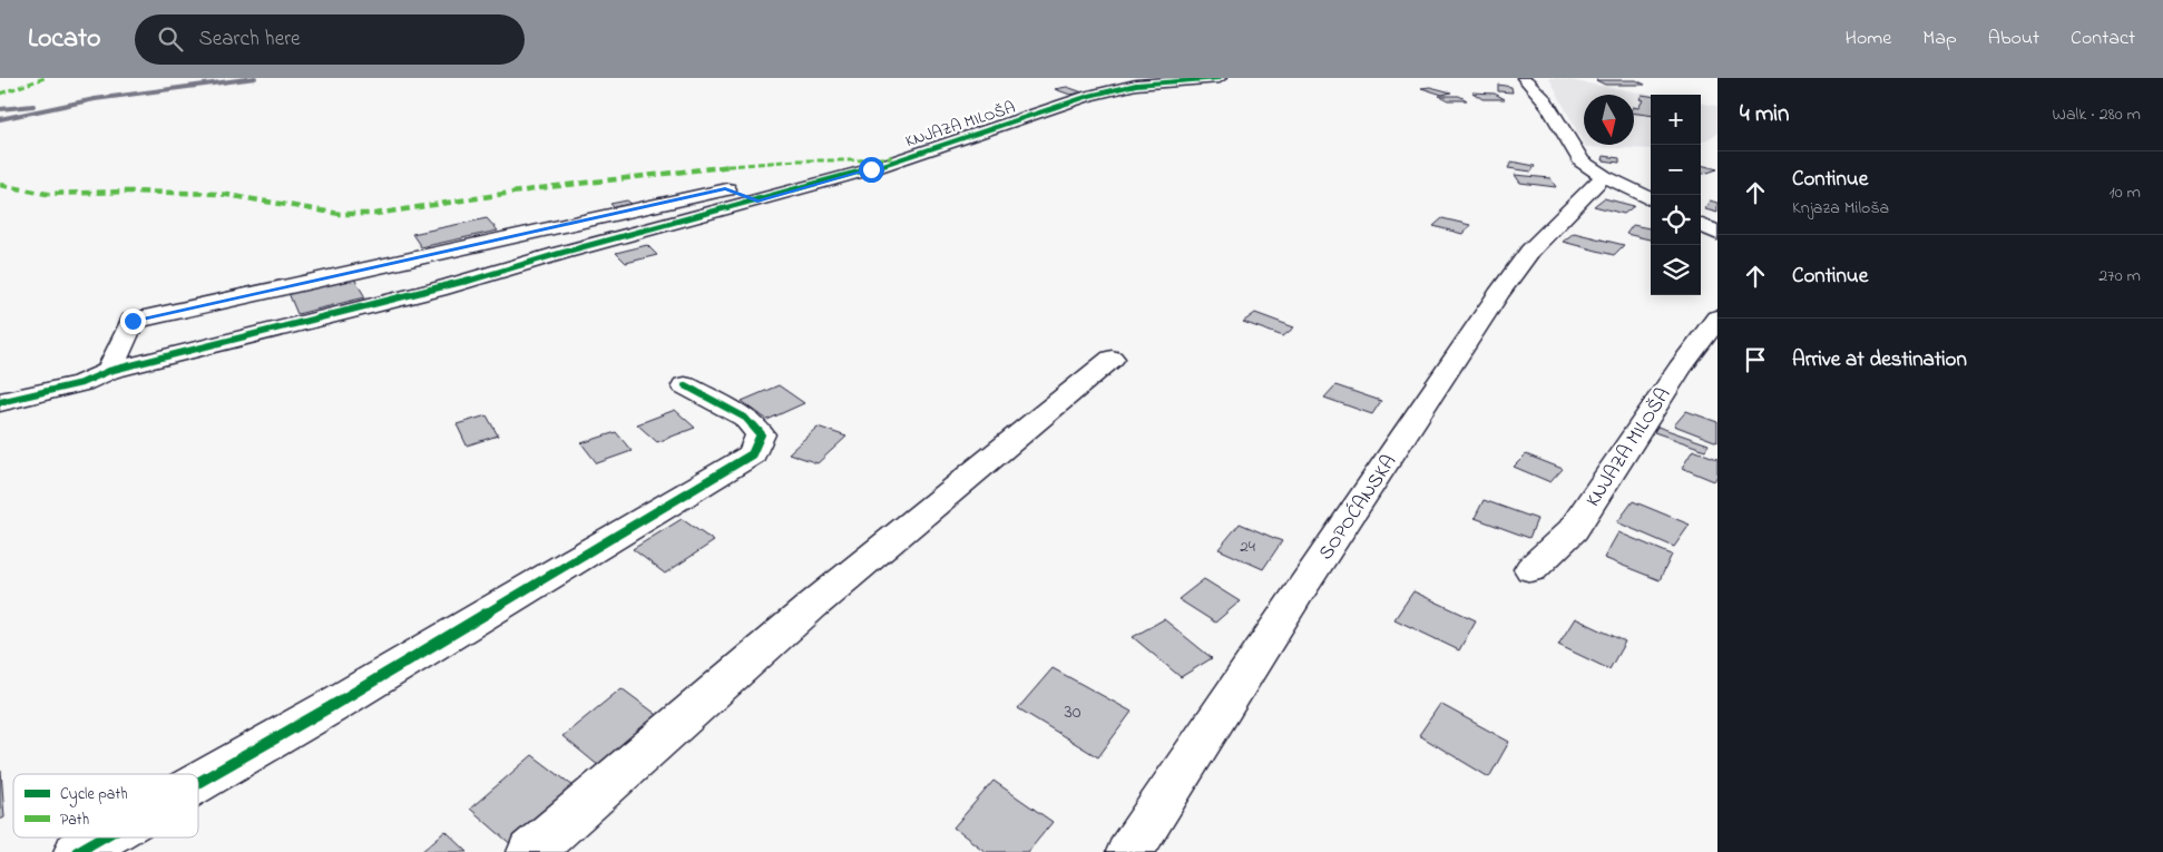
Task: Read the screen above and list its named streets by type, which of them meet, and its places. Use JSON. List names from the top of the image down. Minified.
{"streets":{"street":["KNJAZA MILOŠA","SOPOĆANSKA"]},"house_numbers":["24","30"],"legend":["Cycle path","Path"],"north":"bottom","page":{"header":"Locato","search":"Search here","nav":["Home","Map","About","Contact"],"heading":["4 min","Walk · 280 m"],"map_buttons":["+","−"],"list":[["Continue","Knjaza Miloša","10 m"],["Continue","270 m"],"Arrive at destination"]}}
